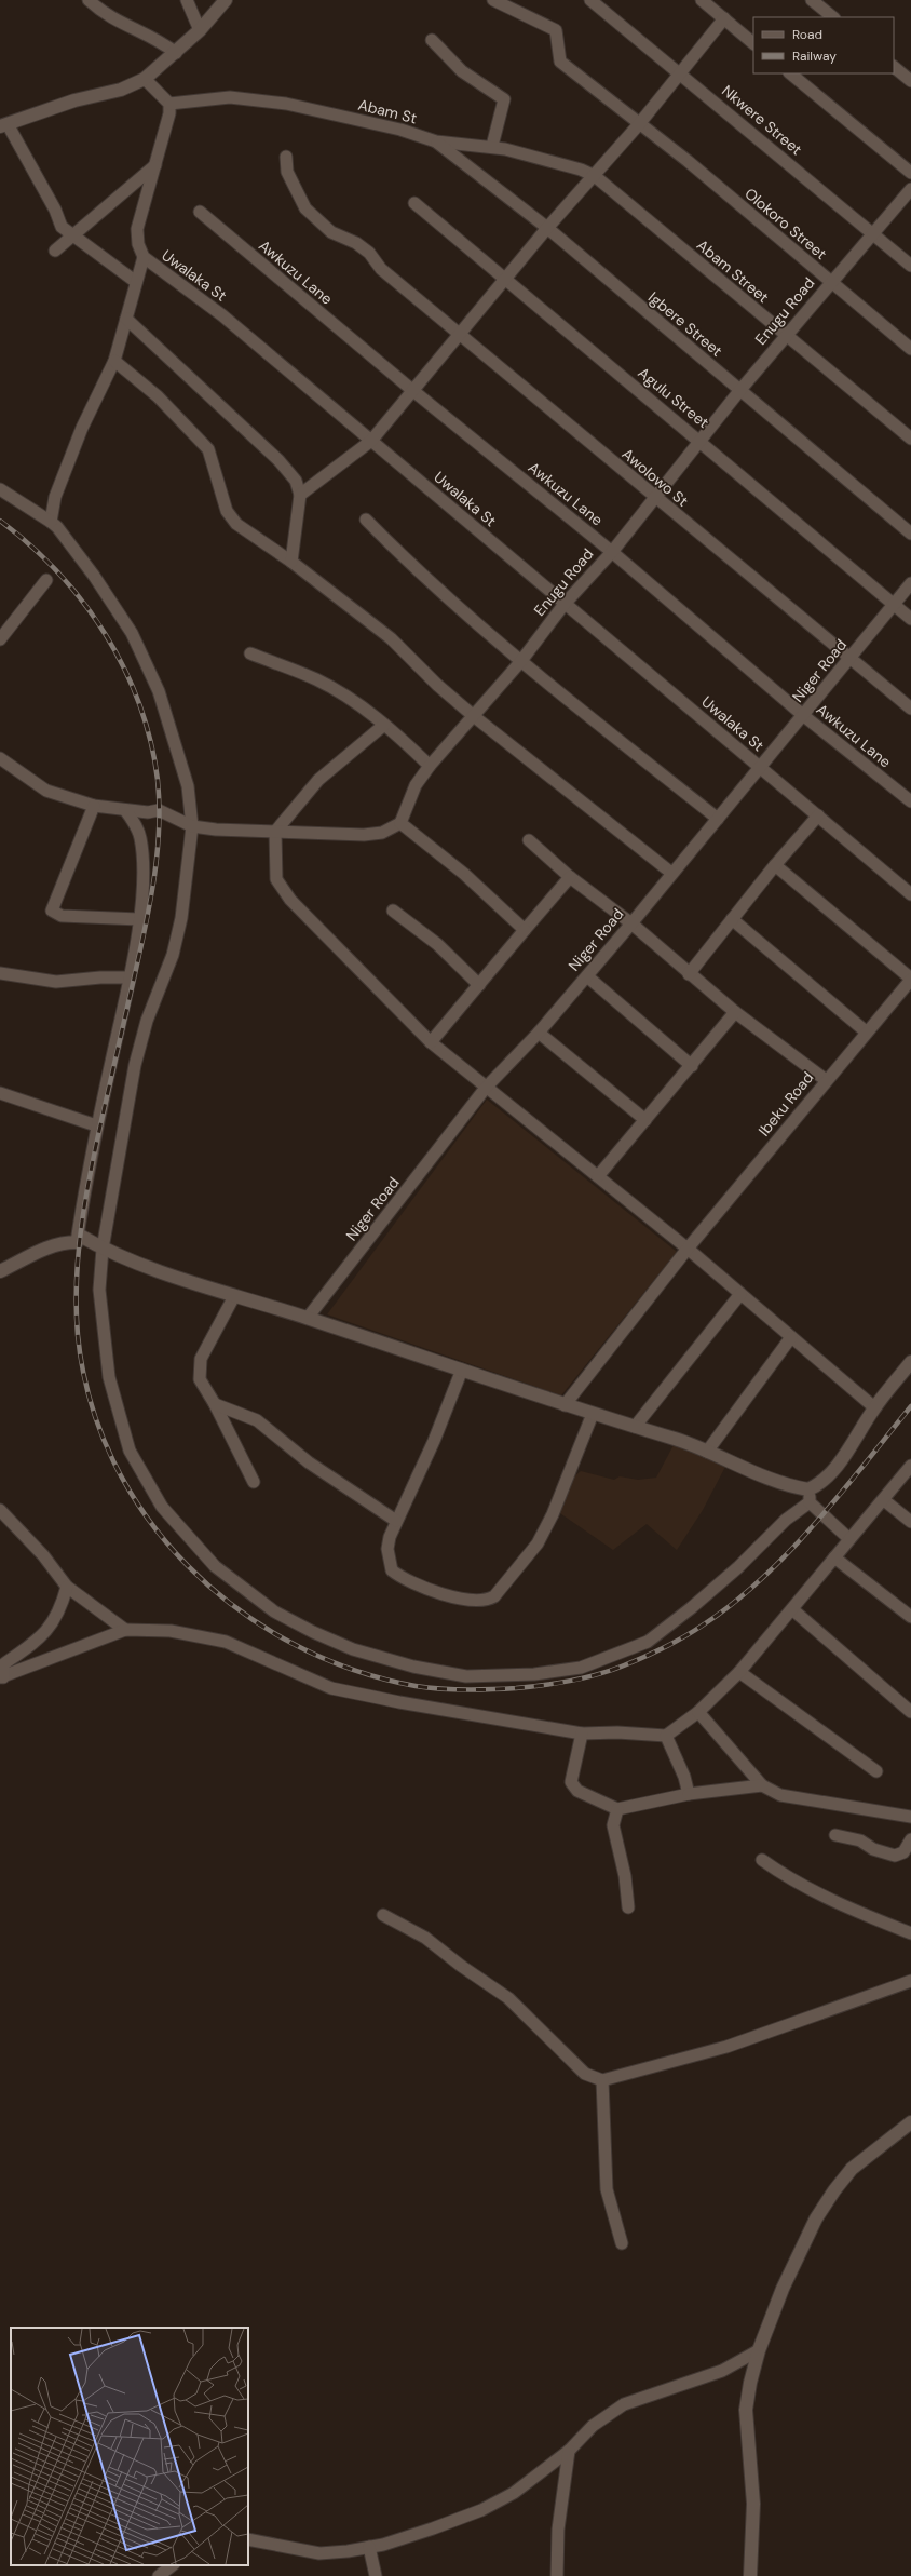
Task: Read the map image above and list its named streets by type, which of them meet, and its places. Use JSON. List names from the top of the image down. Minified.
{"streets":{"street":["Abam St","Nkwere Street","Olokoro Street","Abam Street","Awkuzu Lane","Uwalaka St","Enugu Road","Igbere Street","Agulu Street","Awolowo St","Niger Road","Ibeku Road"]},"crossings":[["Abam St","Abam Street"],["Abam St","Uwalaka St"],["Abam St","Igbere Street"],["Nkwere Street","Enugu Road"],["Olokoro Street","Enugu Road"],["Abam Street","Enugu Road"],["Awkuzu Lane","Enugu Road"],["Awkuzu Lane","Niger Road"],["Uwalaka St","Enugu Road"],["Uwalaka St","Niger Road"],["Enugu Road","Igbere Street"],["Enugu Road","Agulu Street"],["Enugu Road","Awolowo St"],["Agulu Street","Niger Road"],["Awolowo St","Niger Road"]],"legend":["Road","Railway"]}
